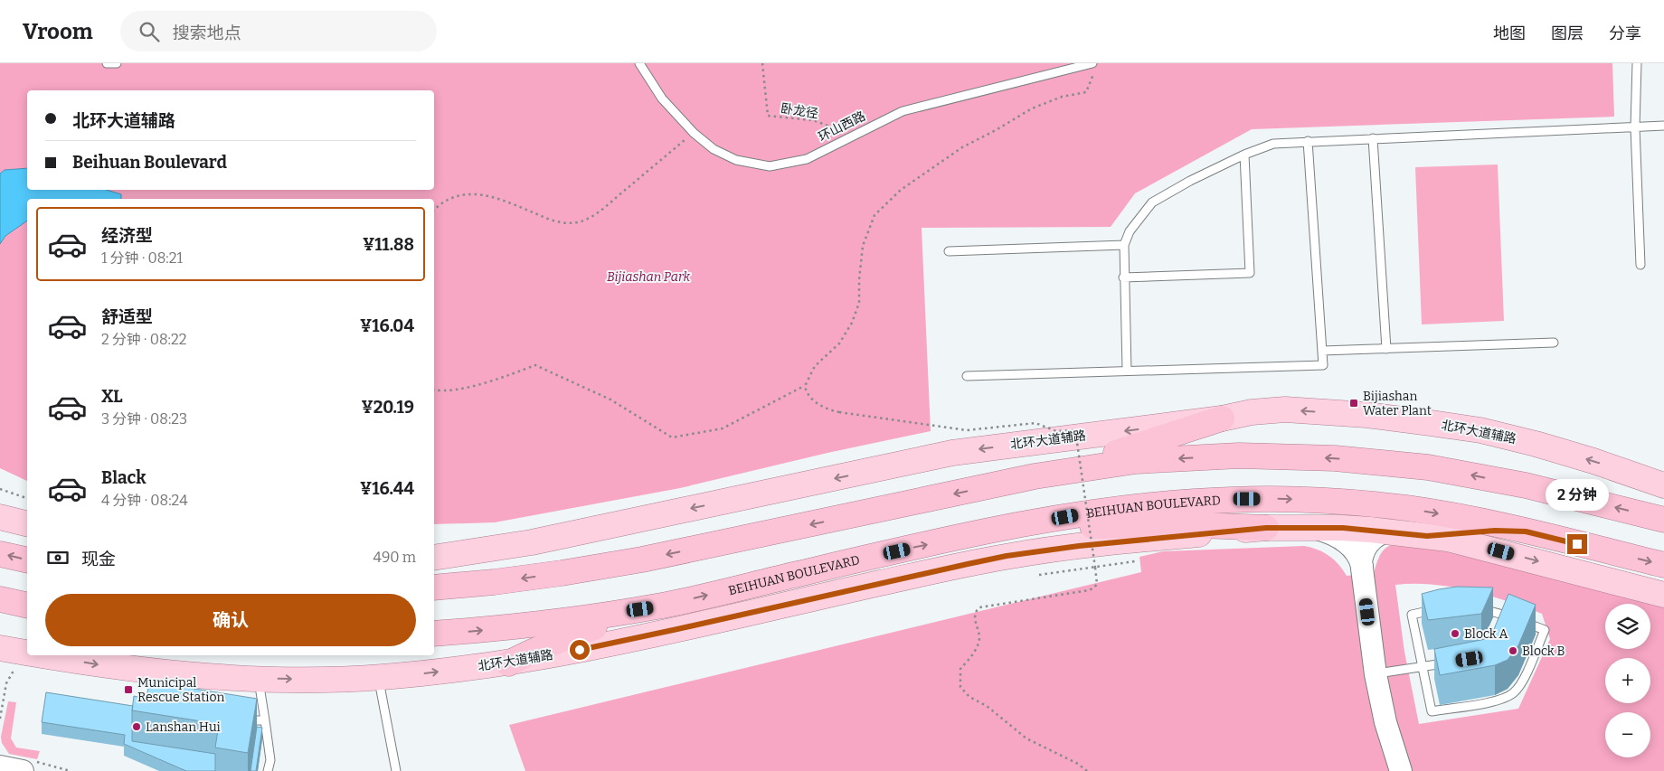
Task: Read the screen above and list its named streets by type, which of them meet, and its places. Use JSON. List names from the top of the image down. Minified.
{"streets":{"highway":["BEIHUAN BOULEVARD"],"main road":["北环大道辅路"],"lane":["环山西路"],"path":["卧龙径"]},"crossings":[["卧龙径","环山西路"],["北环大道辅路","BEIHUAN BOULEVARD"]],"parks":["Bijiashan Park"],"places":{"transit":["Bijiashan Water Plant","Municipal Rescue Station"],"other":["Block A","Block B","Lanshan Hui"]},"page":{"header":"Vroom","search":"搜索地点","nav":["地图","图层","分享"],"banner":["北环大道辅路","Beihuan Boulevard"],"list":[{"name":"经济型","note":"1 分钟 · 08:21","value":"¥11.88"},{"name":"舒适型","note":"2 分钟 · 08:22","value":"¥16.04"},{"name":"XL","note":"3 分钟 · 08:23","value":"¥20.19"},{"name":"Black","note":"4 分钟 · 08:24","value":"¥16.44"}],"bubble":"2 分钟","pay":["现金","490 m"],"buttons":"确认","map_buttons":["+","−"]}}
